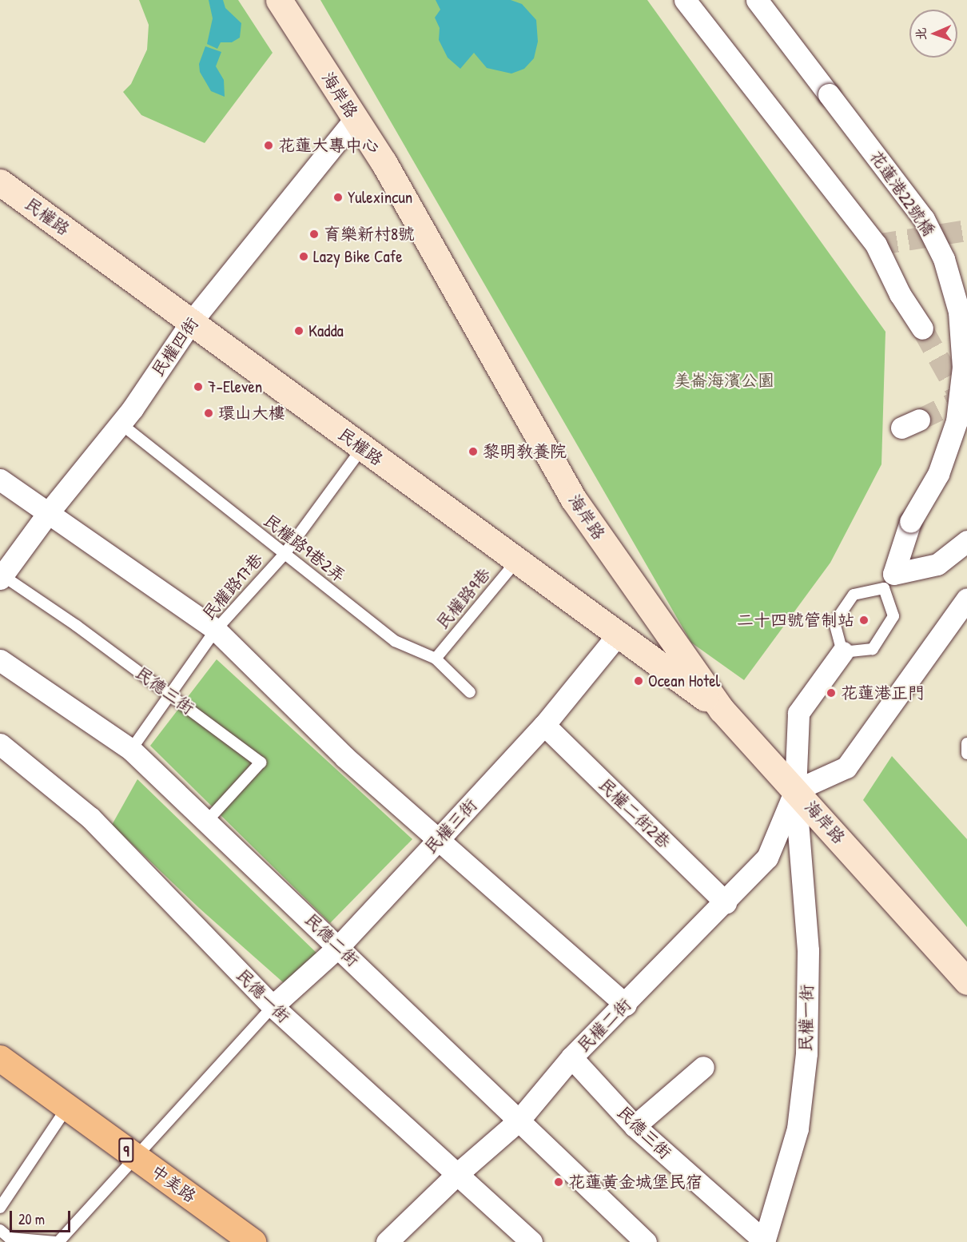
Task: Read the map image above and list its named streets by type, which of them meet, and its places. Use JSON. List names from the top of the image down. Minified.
{"streets":{"main road":["海岸路","民權路","9","中美路"],"street":["花蓮港22號橋","民權四街","民德三街","民權二街2巷","民權三街","民德二街","民德一街","民權一街","民權二街"],"lane":["民權路9巷2弄","民權路17巷","民權路9巷"]},"crossings":[["海岸路","民權路"],["海岸路","民權四街"],["海岸路","民權一街"],["海岸路","民權二街"],["民權路","民權四街"],["民權路","民權路17巷"],["民權路","民權路9巷"],["民權路","民權三街"],["民權四街","民權路9巷2弄"],["民權四街","民德三街"],["民權路9巷2弄","民權路17巷"],["民權路9巷2弄","民權路9巷"],["民權路17巷","民德三街"],["民權路17巷","民德二街"],["民德三街","民德二街"],["民德三街","民權一街"],["民德三街","民權二街"],["民權二街2巷","民權三街"],["民權二街2巷","民權二街"],["民權三街","民德二街"],["民權三街","民德一街"],["民德二街","民權二街"],["民德一街","民權二街"],["民權一街","民權二街"]],"parks":["美崙海濱公園"],"places":["花蓮大專中心","Yulexincun","育樂新村8號","Lazy Bike Cafe","Kadda","7-Eleven","環山大樓","黎明教養院","二十四號管制站","Ocean Hotel","花蓮港正門","花蓮黃金城堡民宿"],"scale_bar":"20 m","north":"left"}
